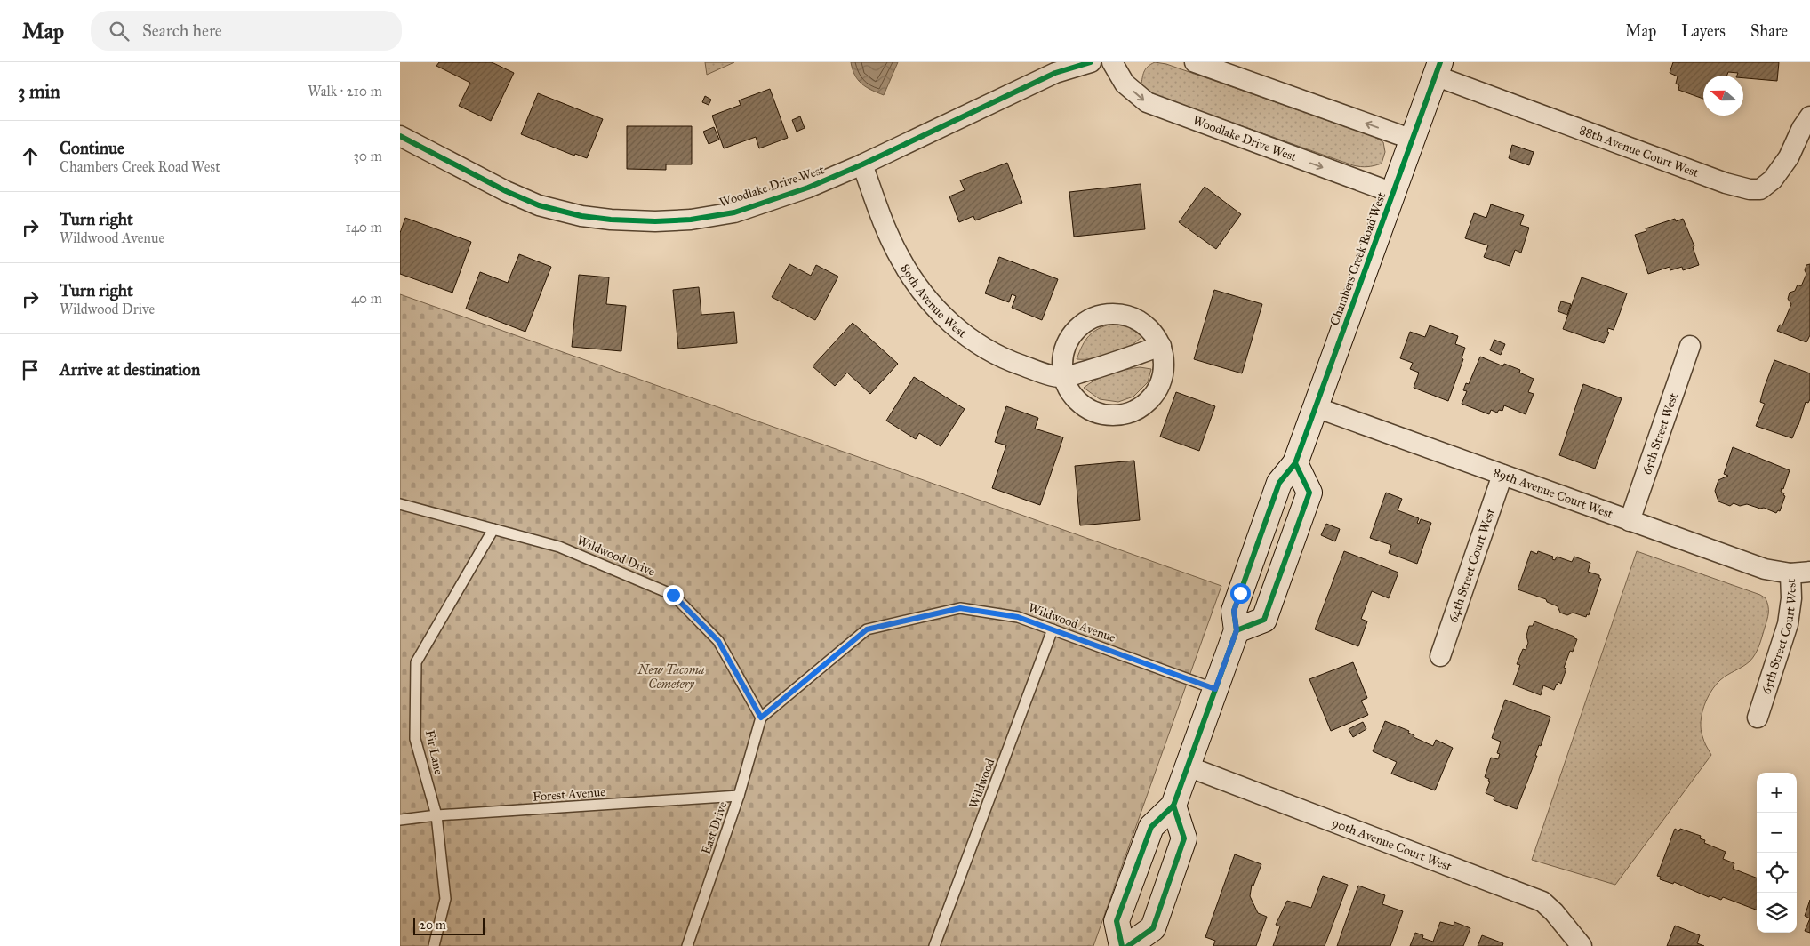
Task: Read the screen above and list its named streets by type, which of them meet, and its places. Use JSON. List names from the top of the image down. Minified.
{"streets":{"street":["Woodlake Drive West","88th Avenue Court West","Chambers Creek Road West","89th Avenue West","65th Street West","89th Avenue Court West","64th Street Court West","65th Street Court West","90th Avenue Court West"],"lane":["Wildwood Drive","Wildwood Avenue","Fir Lane","Wildwood","Forest Avenue","East Drive"]},"crossings":[["Woodlake Drive West","Chambers Creek Road West"],["Woodlake Drive West","89th Avenue West"],["88th Avenue Court West","Chambers Creek Road West"],["Chambers Creek Road West","89th Avenue Court West"],["Chambers Creek Road West","Wildwood Avenue"],["Chambers Creek Road West","90th Avenue Court West"],["65th Street West","89th Avenue Court West"],["89th Avenue Court West","64th Street Court West"],["89th Avenue Court West","65th Street Court West"],["Wildwood Drive","Wildwood Avenue"],["Wildwood Drive","Fir Lane"],["Wildwood Drive","East Drive"],["Wildwood Avenue","Wildwood"],["Wildwood Avenue","East Drive"],["Fir Lane","Forest Avenue"],["Forest Avenue","East Drive"]],"parks":["New Tacoma Cemetery"],"scale_bar":"20 m","north":"left","page":{"header":"Map","search":"Search here","nav":["Map","Layers","Share"],"heading":["3 min","Walk · 210 m"],"list":[["Continue","Chambers Creek Road West","30 m"],["Turn right","Wildwood Avenue","140 m"],["Turn right","Wildwood Drive","40 m"],"Arrive at destination"],"map_buttons":["+","−"],"scale":"20 m"}}
